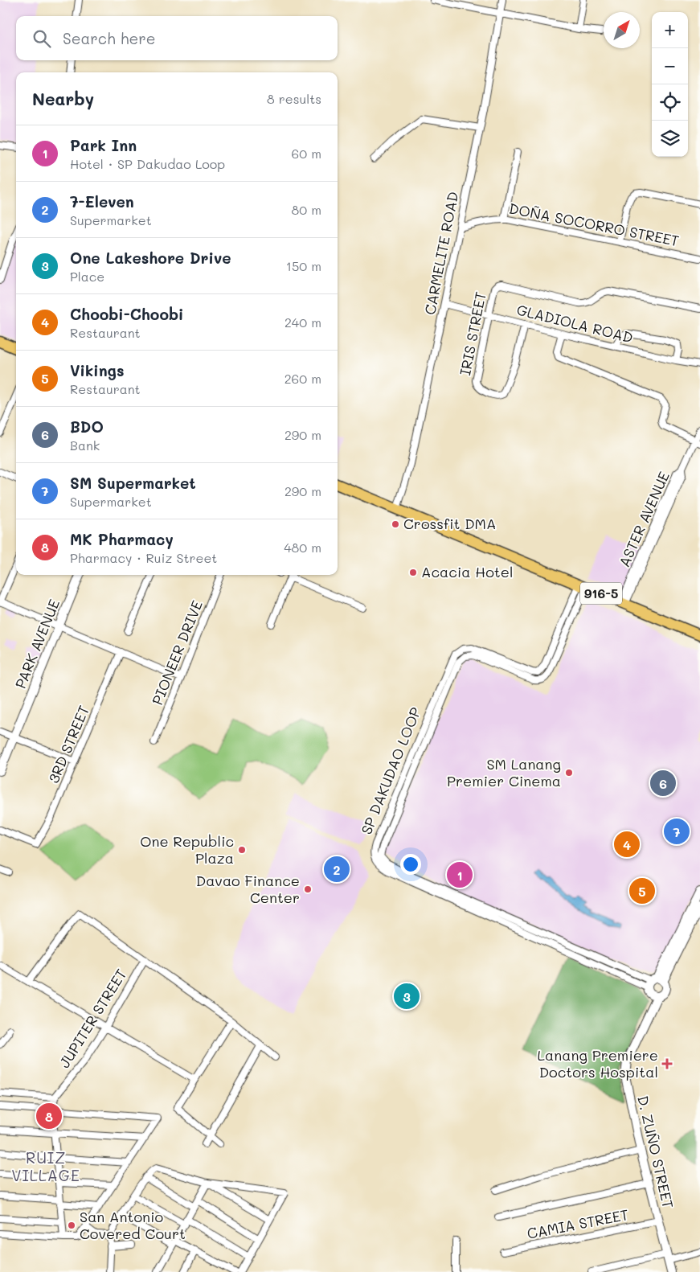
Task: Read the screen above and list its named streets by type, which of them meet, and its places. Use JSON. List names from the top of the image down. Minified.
{"streets":{"main road":["916-5"],"street":["DOÑA SOCORRO STREET","CARMELITE ROAD","GLADIOLA ROAD","IRIS STREET","ASTER AVENUE","PARK AVENUE","PIONEER DRIVE","3RD STREET","SP DAKUDAO LOOP","JUPITER STREET","D. ZUÑO STREET","CAMIA STREET"]},"crossings":[["DOÑA SOCORRO STREET","CARMELITE ROAD"],["CARMELITE ROAD","GLADIOLA ROAD"],["CARMELITE ROAD","916-5"],["GLADIOLA ROAD","IRIS STREET"],["ASTER AVENUE","916-5"],["916-5","SP DAKUDAO LOOP"],["SP DAKUDAO LOOP","D. ZUÑO STREET"],["D. ZUÑO STREET","CAMIA STREET"]],"districts":["RUIZ VILLAGE"],"places":{"other":["Crossfit DMA","Acacia Hotel","SM Lanang Premier Cinema","One Republic Plaza","Davao Finance Center","San Antonio Covered Court"],"health":["Lanang Premiere Doctors Hospital"]},"north":"top right","page":{"map_buttons":["+","−"],"search":"Search here","heading":["Nearby","8 results"],"list":[{"mark":"1","name":"Park Inn","note":"Hotel · SP Dakudao Loop","value":"60 m"},{"mark":"2","name":"7-Eleven","note":"Supermarket","value":"80 m"},{"mark":"3","name":"One Lakeshore Drive","note":"Place","value":"150 m"},{"mark":"4","name":"Choobi-Choobi","note":"Restaurant","value":"240 m"},{"mark":"5","name":"Vikings","note":"Restaurant","value":"260 m"},{"mark":"6","name":"BDO","note":"Bank","value":"290 m"},{"mark":"7","name":"SM Supermarket","note":"Supermarket","value":"290 m"},{"mark":"8","name":"MK Pharmacy","note":"Pharmacy · Ruiz Street","value":"480 m"}],"pins":["6","7","4","2","1","5","3","8"]}}
